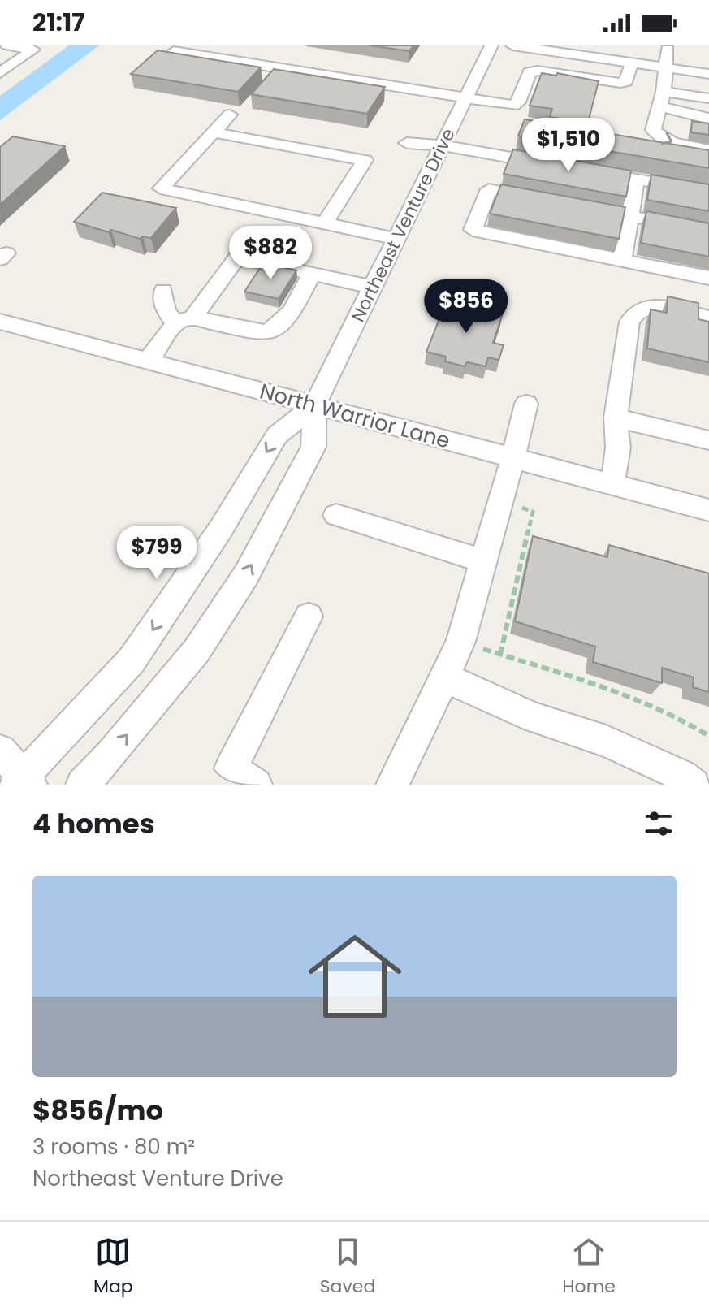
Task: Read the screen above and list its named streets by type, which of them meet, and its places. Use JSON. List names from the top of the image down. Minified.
{"streets":{"street":["Northeast Venture Drive","North Warrior Lane"]},"crossings":[["Northeast Venture Drive","North Warrior Lane"]],"page":{"status":"21:17","price":["$1,510","$882","$856","$799"],"heading":"4 homes","list":[{"name":"$856/mo","note":"3 rooms · 80 m² · Northeast Venture Drive"}],"tabs":["Map","Saved","Home"]}}
